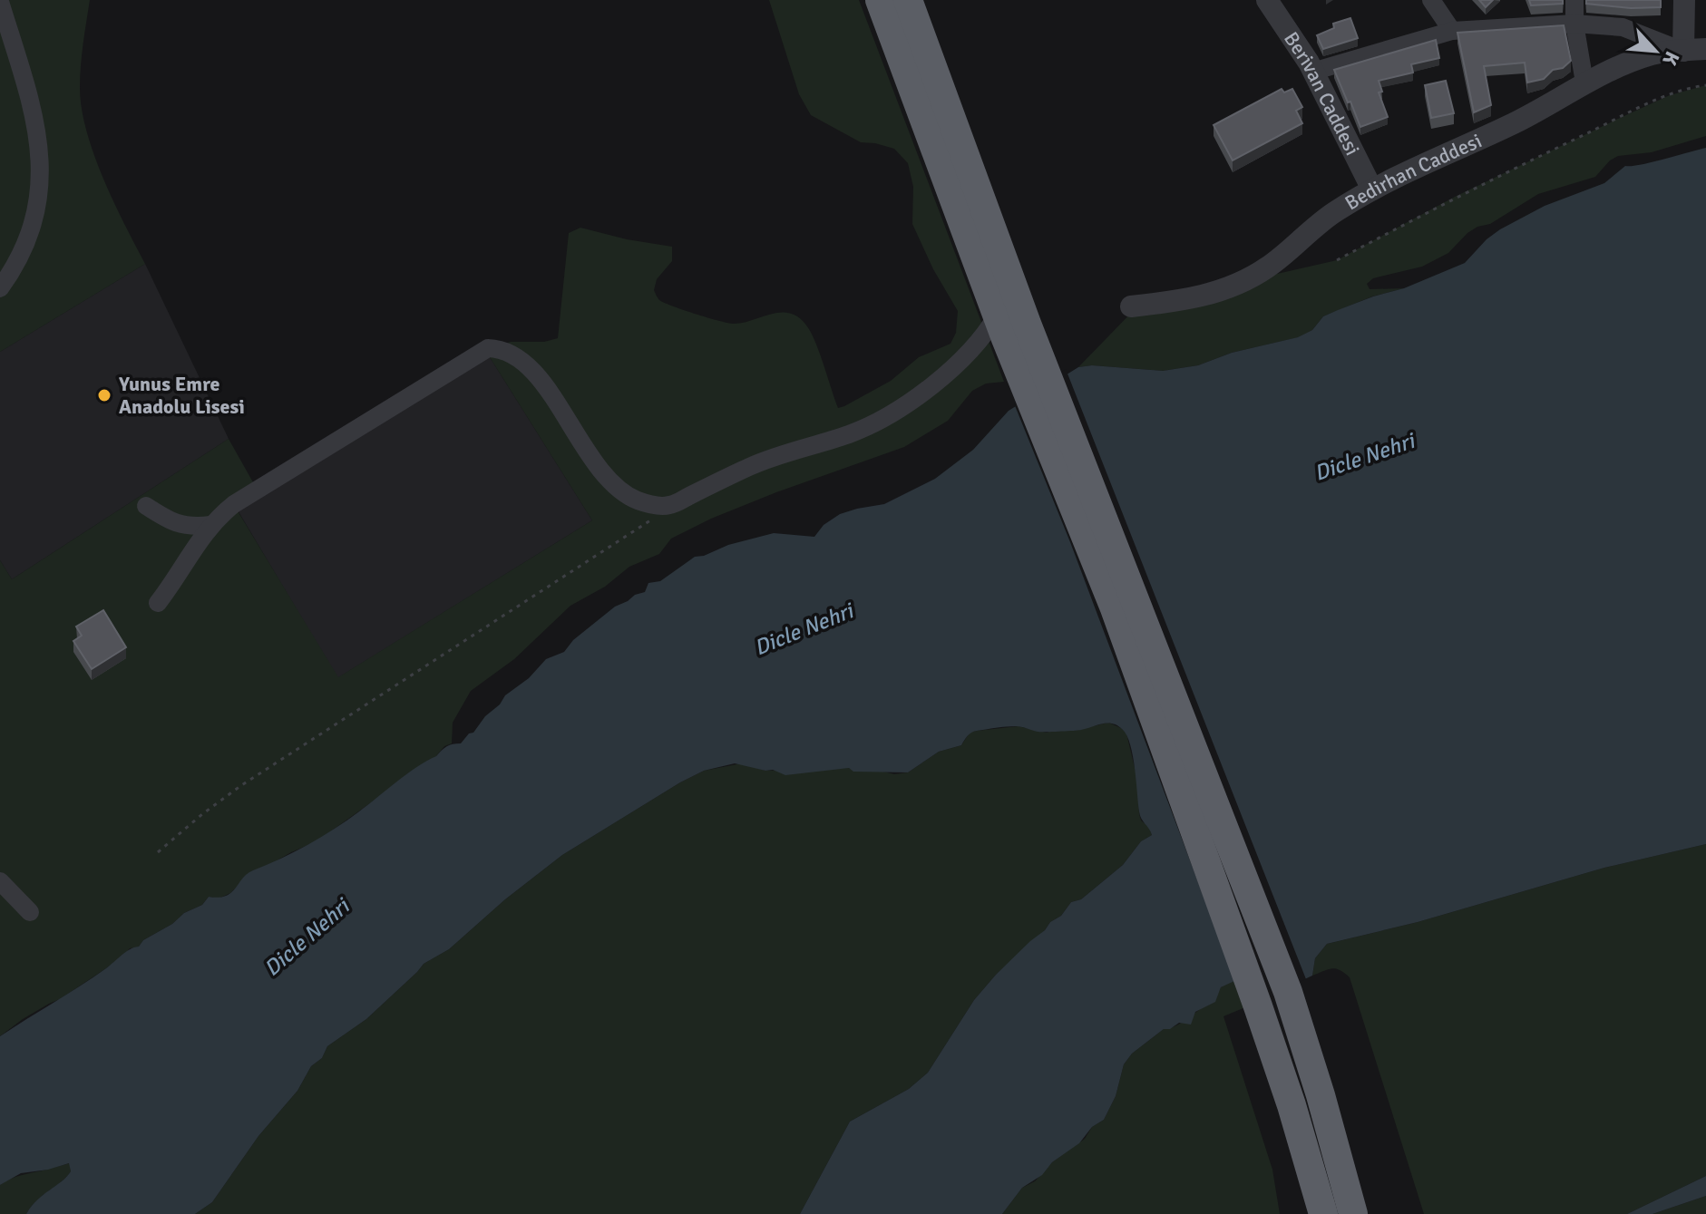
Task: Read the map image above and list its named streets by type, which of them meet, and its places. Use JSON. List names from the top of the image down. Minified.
{"streets":{"street":["Berivan Caddesi","Bedirhan Caddesi"]},"crossings":[["Berivan Caddesi","Bedirhan Caddesi"]],"water":["Dicle Nehri"],"places":["Yunus Emre Anadolu Lisesi"],"north":"bottom right"}
